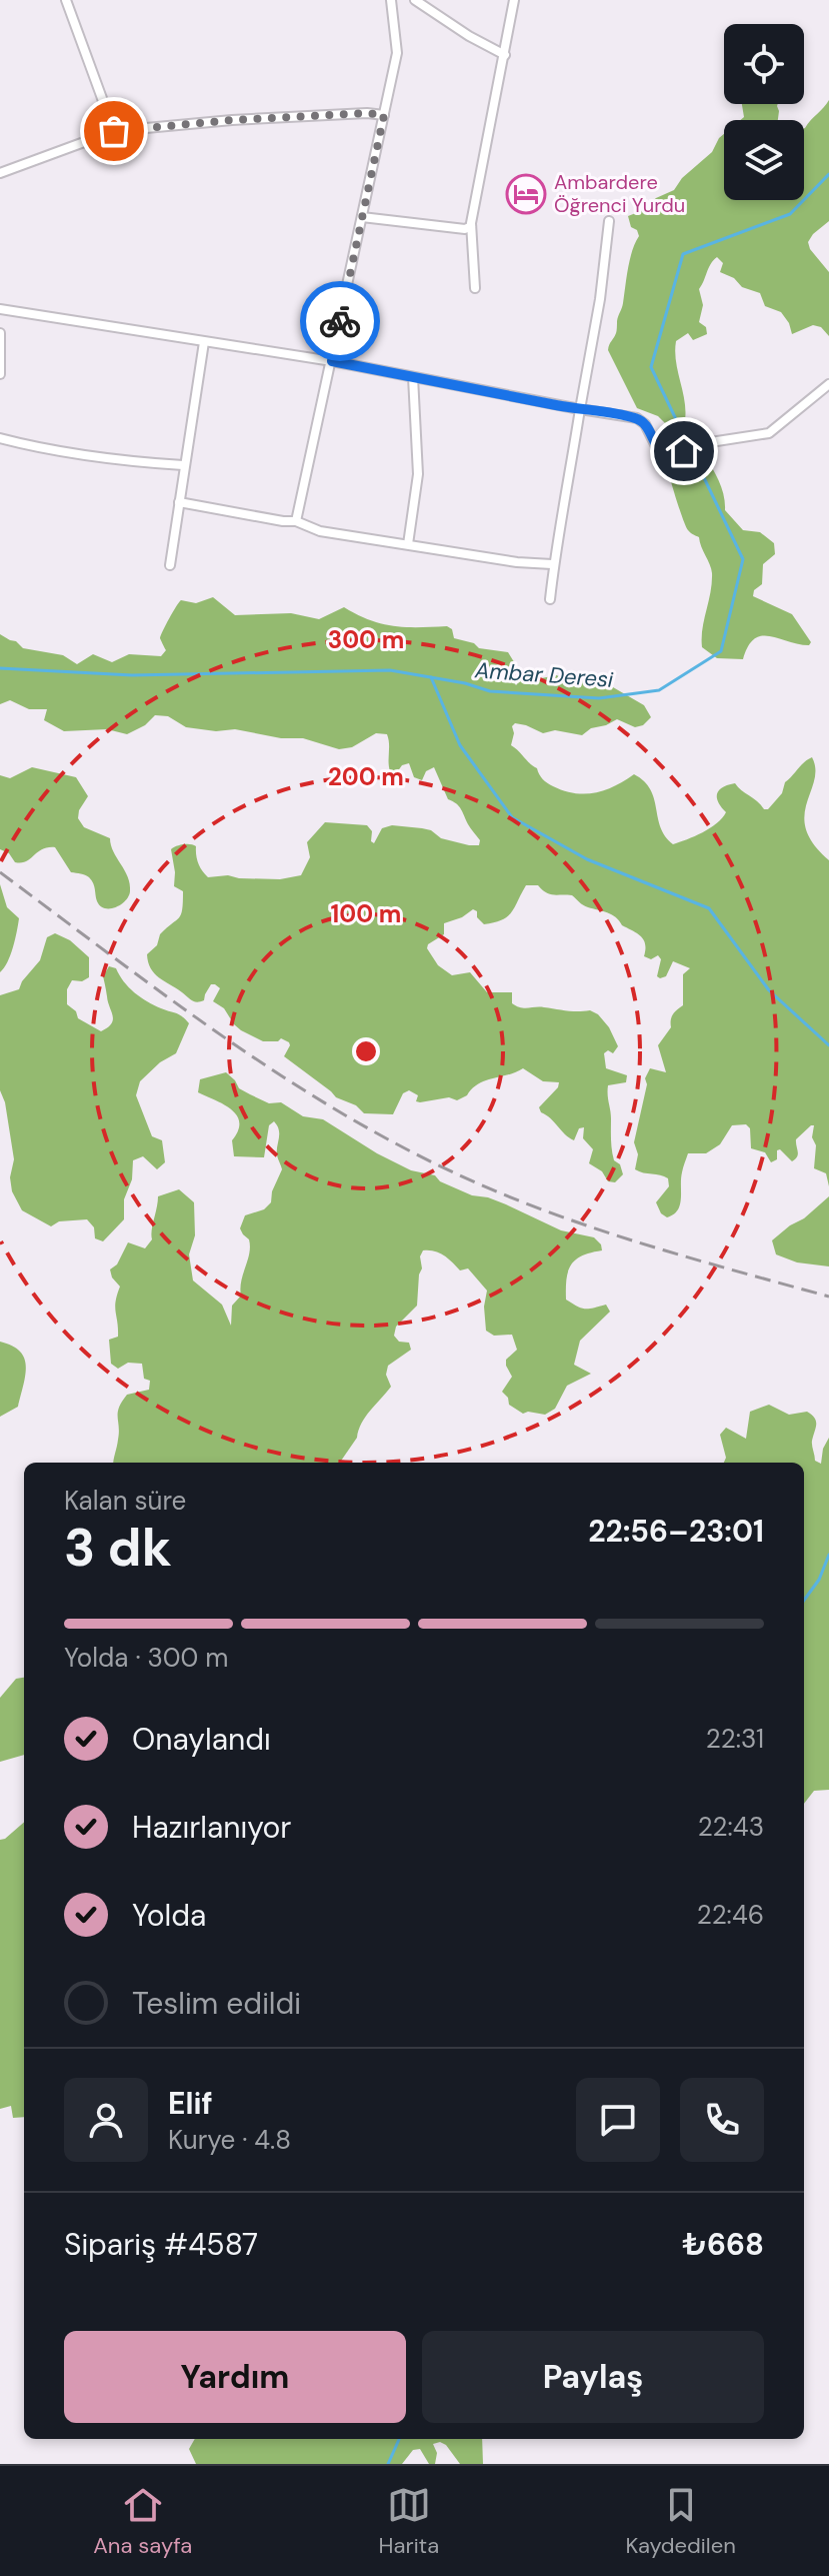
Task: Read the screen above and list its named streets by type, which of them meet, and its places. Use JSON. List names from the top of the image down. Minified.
{"water":["Ambar Deresi"],"places":{"hotel":["Ambardere Öğrenci Yurdu"]},"page":{"heading":["3 dk","Kalan süre","22:56–23:01"],"panel":["Elif","Kurye · 4.8","Sipariş #4587","₺668"],"bar":"Yolda · 300 m","list":[["Onaylandı","22:31"],["Hazırlanıyor","22:43"],["Yolda","22:46"],"Teslim edildi"],"buttons":["Yardım","Paylaş"],"tabs":["Ana sayfa","Harita","Kaydedilen"]},"rings":["300 m","200 m","100 m"]}
